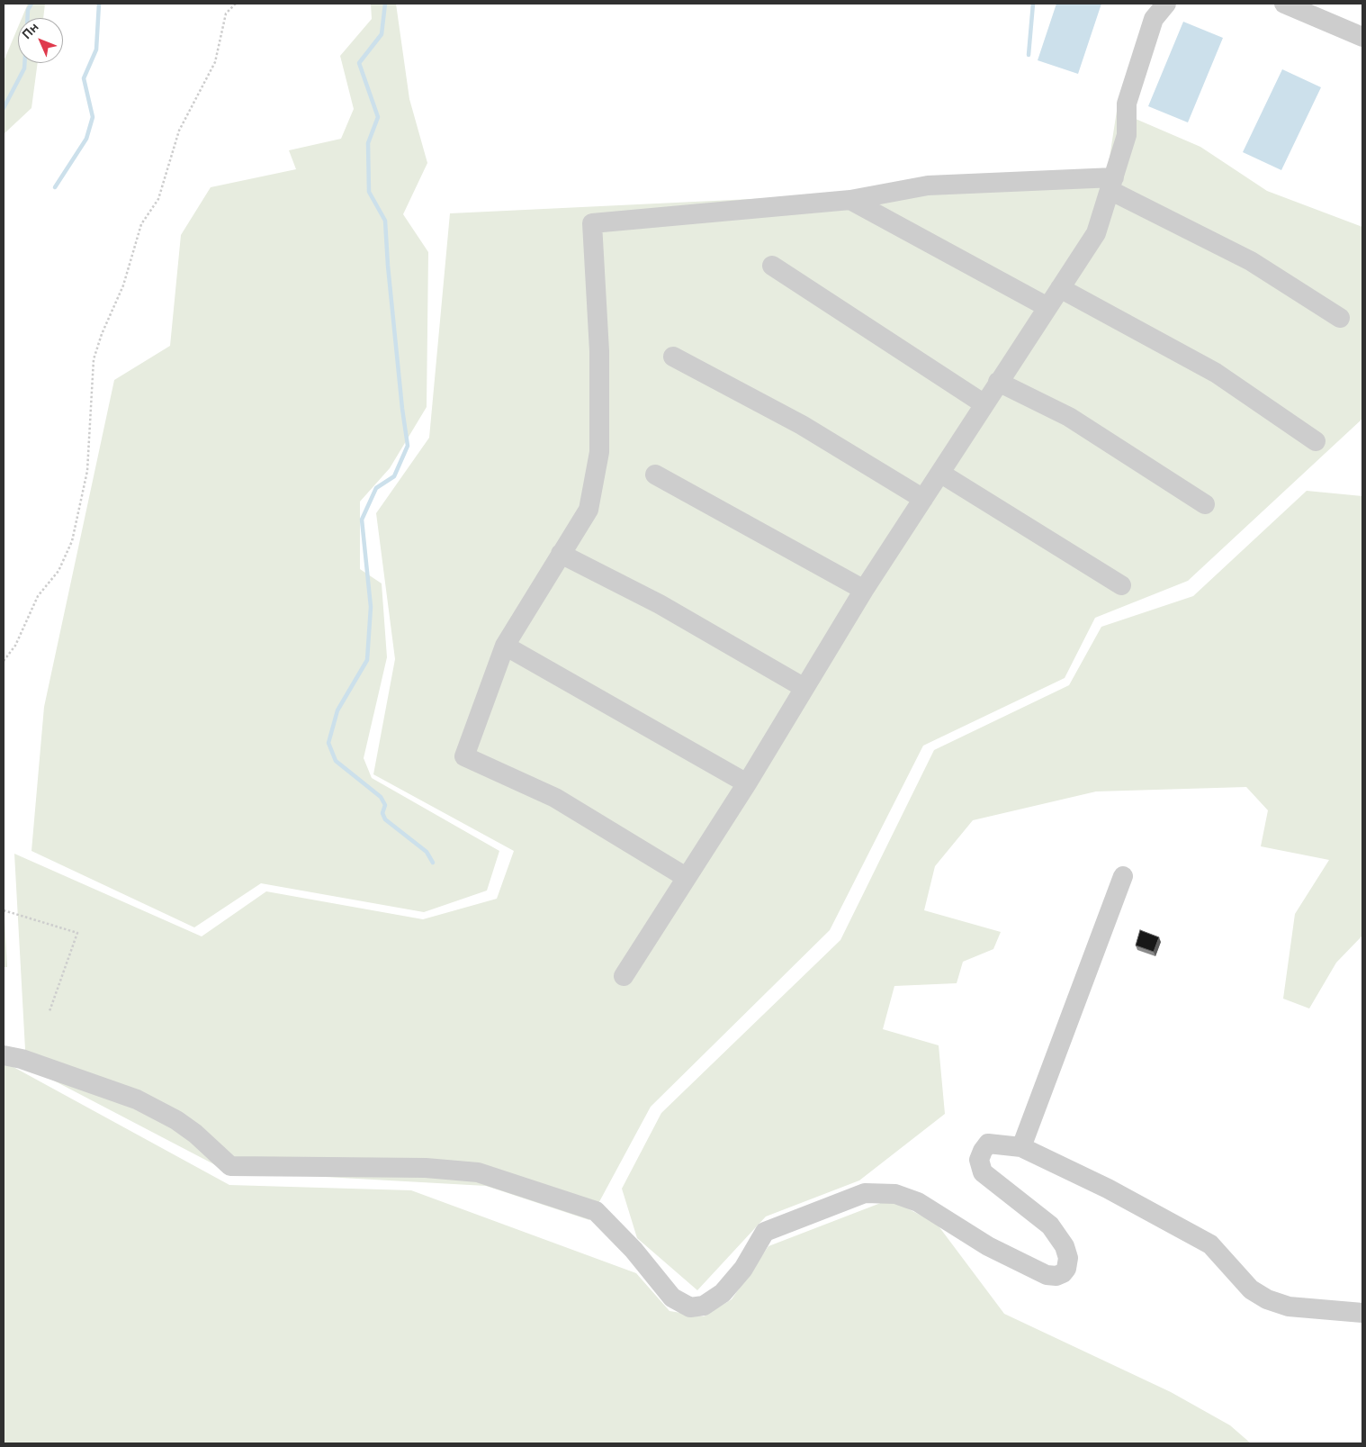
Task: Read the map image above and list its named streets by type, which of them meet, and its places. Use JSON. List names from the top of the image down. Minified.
{"north":"top left"}
